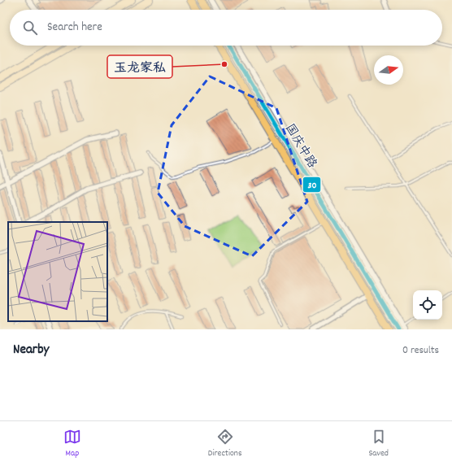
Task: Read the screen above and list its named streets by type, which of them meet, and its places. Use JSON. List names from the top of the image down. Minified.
{"streets":{"main road":["国庆中路"]},"places":["玉龙家私"],"lines":["transit line 30"],"north":"right","page":{"search":"Search here","heading":["Nearby","0 results"],"nav":["Map","Directions","Saved"]}}
